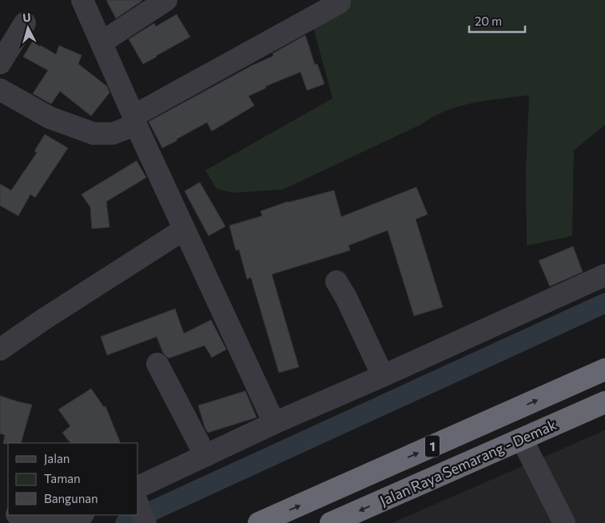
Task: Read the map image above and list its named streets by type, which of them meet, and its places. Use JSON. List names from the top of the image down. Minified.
{"streets":{"highway":["1","Jalan Raya Semarang - Demak"]},"legend":["Jalan","Taman","Bangunan"],"scale_bar":"20 m","north":"top"}
